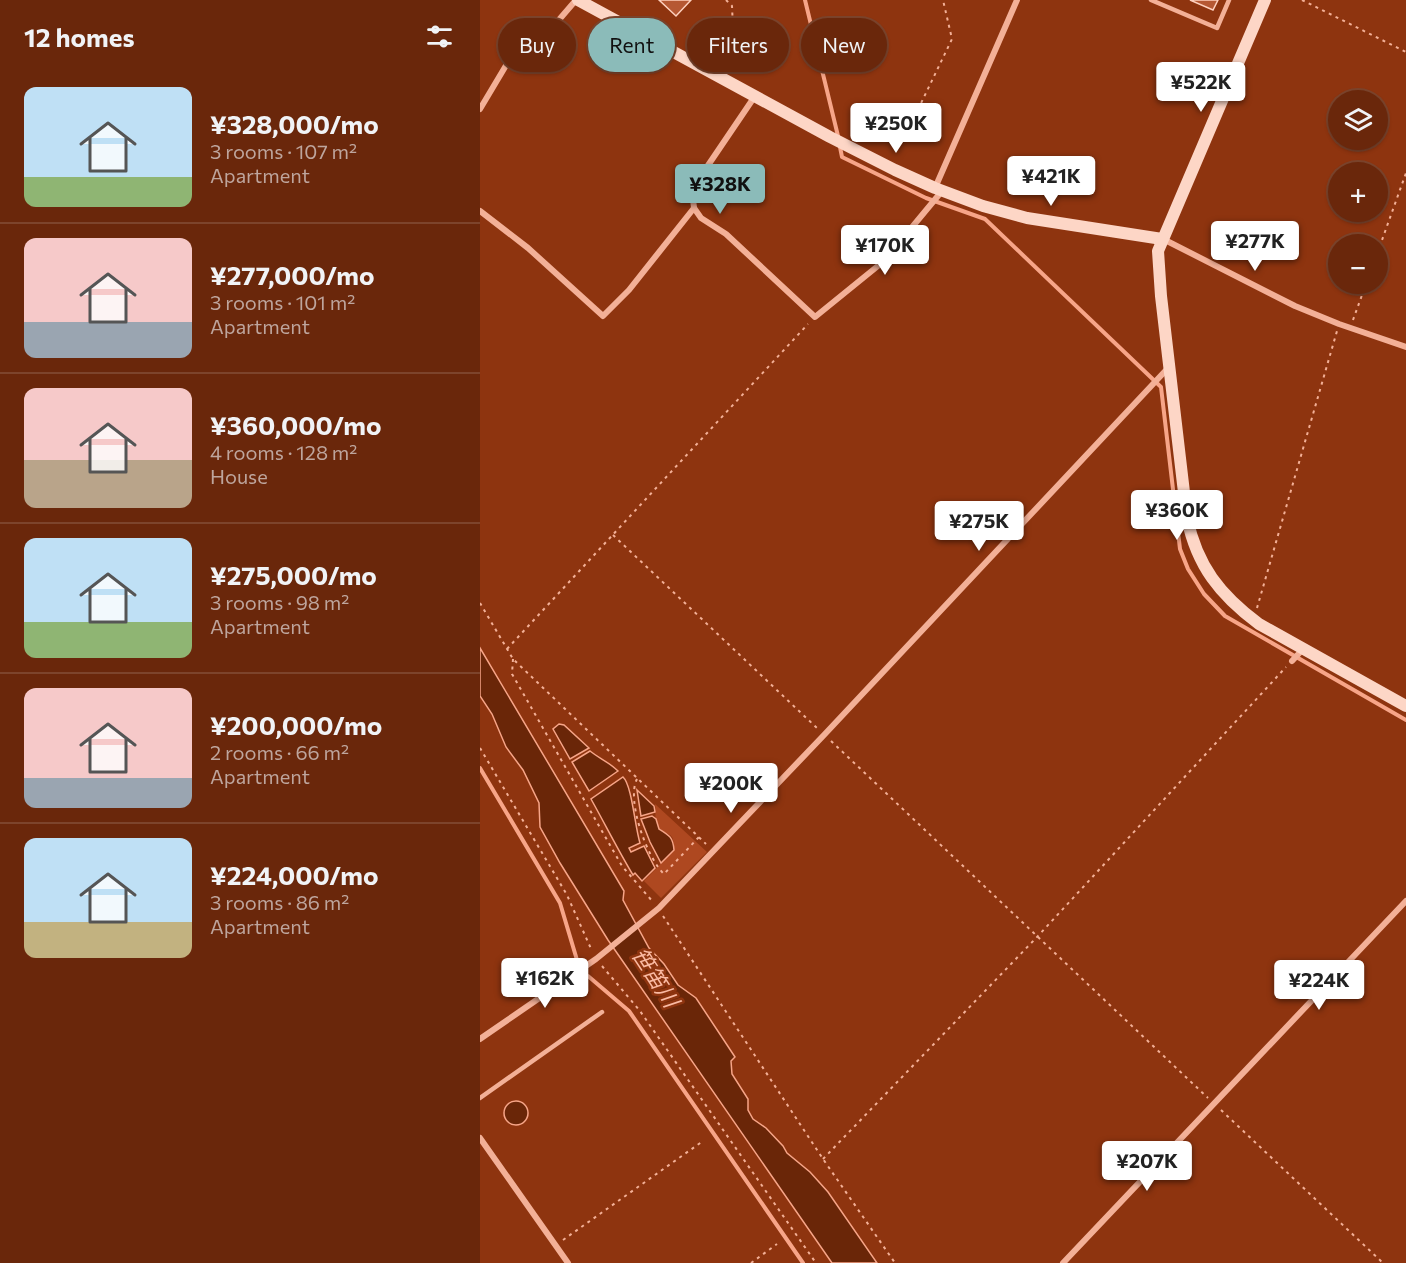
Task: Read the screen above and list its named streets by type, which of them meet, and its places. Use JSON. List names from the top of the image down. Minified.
{"water":["笹笛川"],"page":{"heading":"12 homes","chip":["Buy","Rent","Filters","New"],"price":["¥522K","¥250K","¥421K","¥328K","¥277K","¥170K","¥360K","¥275K","¥200K","¥162K","¥224K","¥207K"],"list":[{"name":"¥328,000/mo","note":"3 rooms · 107 m² · Apartment"},{"name":"¥277,000/mo","note":"3 rooms · 101 m² · Apartment"},{"name":"¥360,000/mo","note":"4 rooms · 128 m² · House"},{"name":"¥275,000/mo","note":"3 rooms · 98 m² · Apartment"},{"name":"¥200,000/mo","note":"2 rooms · 66 m² · Apartment"},{"name":"¥224,000/mo","note":"3 rooms · 86 m² · Apartment"}],"map_buttons":["+","−"]}}
